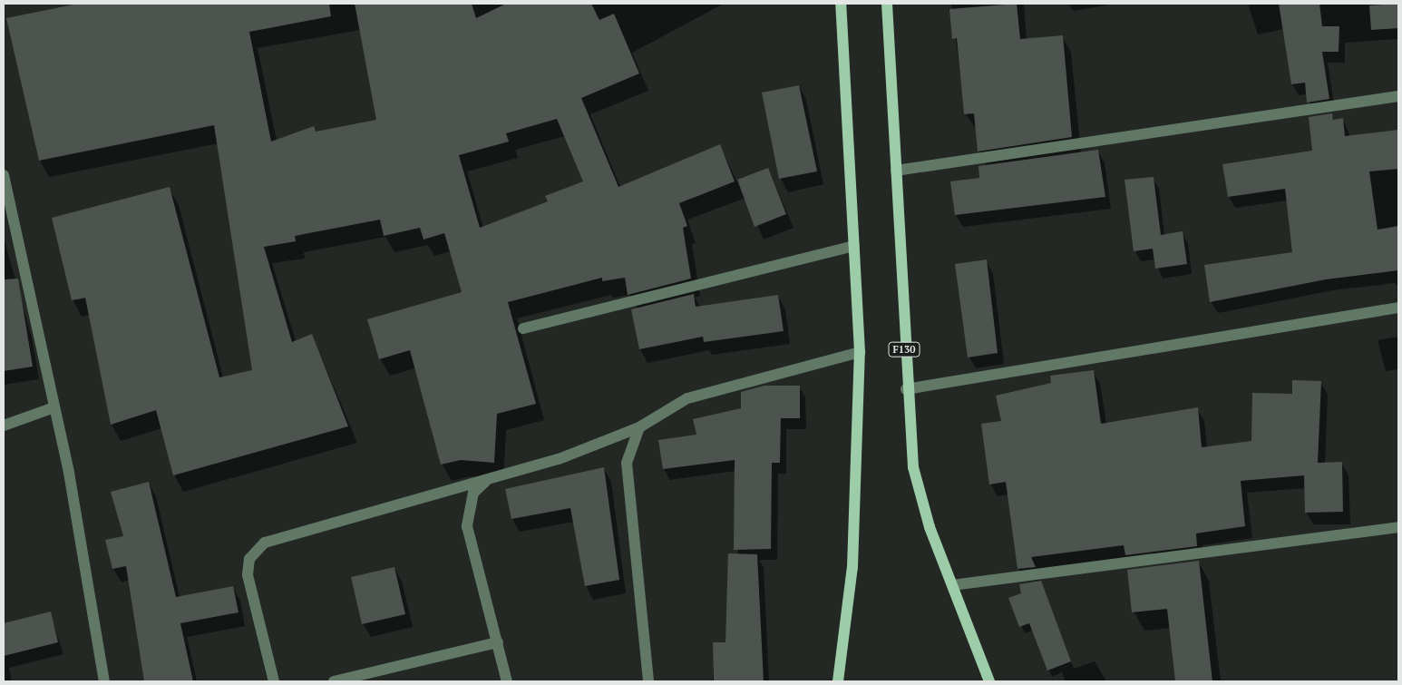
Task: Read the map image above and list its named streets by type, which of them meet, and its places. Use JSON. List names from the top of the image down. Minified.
{"streets":{"main road":["F130"]}}
